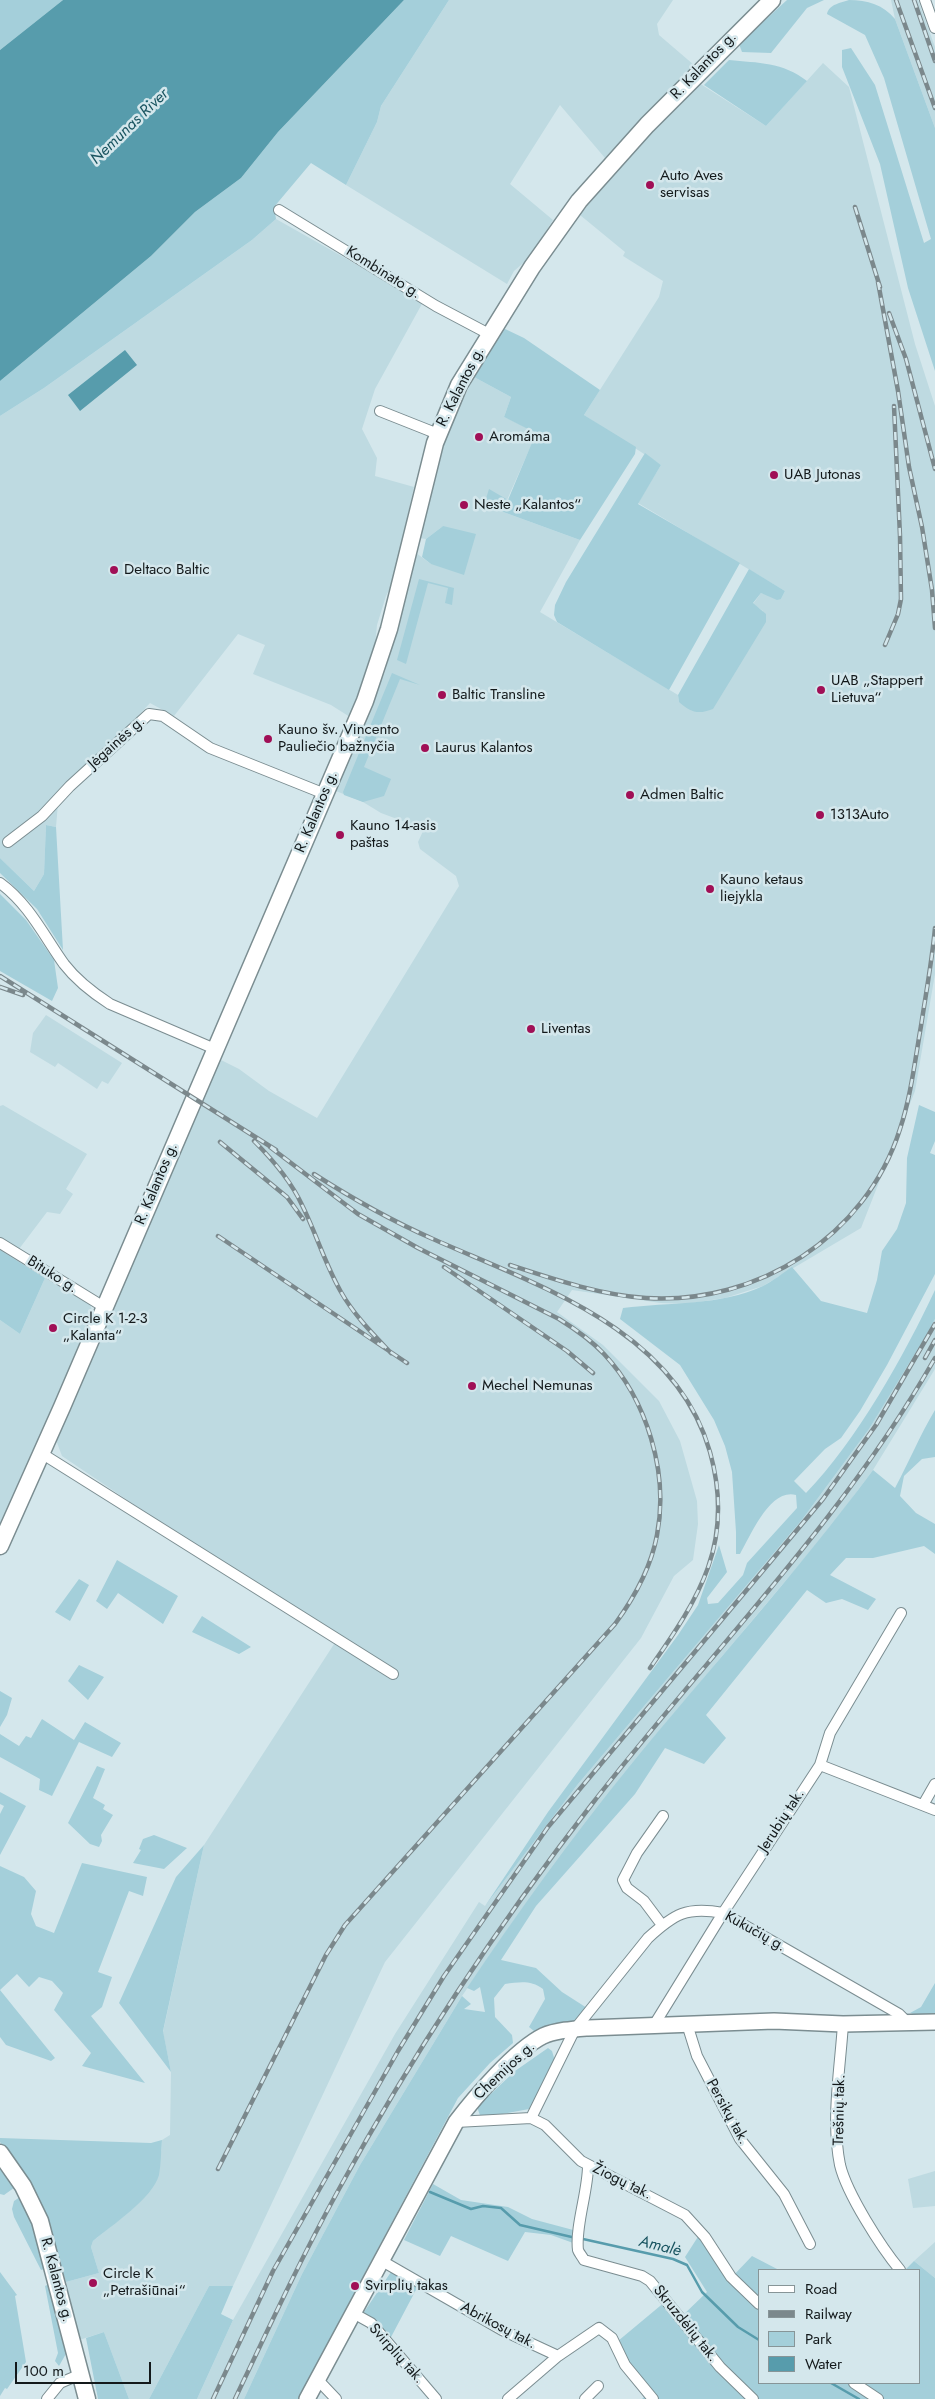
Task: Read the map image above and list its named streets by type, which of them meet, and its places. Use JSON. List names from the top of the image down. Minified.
{"streets":{"main road":["R. Kalantos g.","Chemijos g."],"street":["Kombinato g.","Jėgainės g.","Bituko g.","Jerubių tak.","Kukučių g.","Trešnių tak.","Persikų tak.","Žiogų tak.","Skruzdėlių tak.","Abrikosų tak.","Svirplių tak."]},"crossings":[["R. Kalantos g.","Kombinato g."],["R. Kalantos g.","Jėgainės g."],["R. Kalantos g.","Bituko g."],["Jerubių tak.","Kukučių g."],["Jerubių tak.","Chemijos g."],["Kukučių g.","Chemijos g."],["Kukučių g.","Žiogų tak."],["Chemijos g.","Trešnių tak."],["Chemijos g.","Persikų tak."],["Chemijos g.","Abrikosų tak."],["Chemijos g.","Svirplių tak."],["Žiogų tak.","Skruzdėlių tak."]],"water":["Nemunas River","Amalė"],"places":["Auto Aves servisas","Aromáma","UAB Jutonas","Neste „Kalantos“","Deltaco Baltic","UAB „Stappert Lietuva“","Baltic Transline","Kauno šv. Vincento Pauliečio bažnyčia","Laurus Kalantos","Admen Baltic","1313Auto","Kauno 14-asis paštas","Kauno ketaus liejykla","Liventas","Circle K 1-2-3 „Kalanta“","Mechel Nemunas","Circle K „Petrašiūnai“","Svirplių takas"],"legend":["Road","Railway","Park","Water"],"scale_bar":"100 m"}
